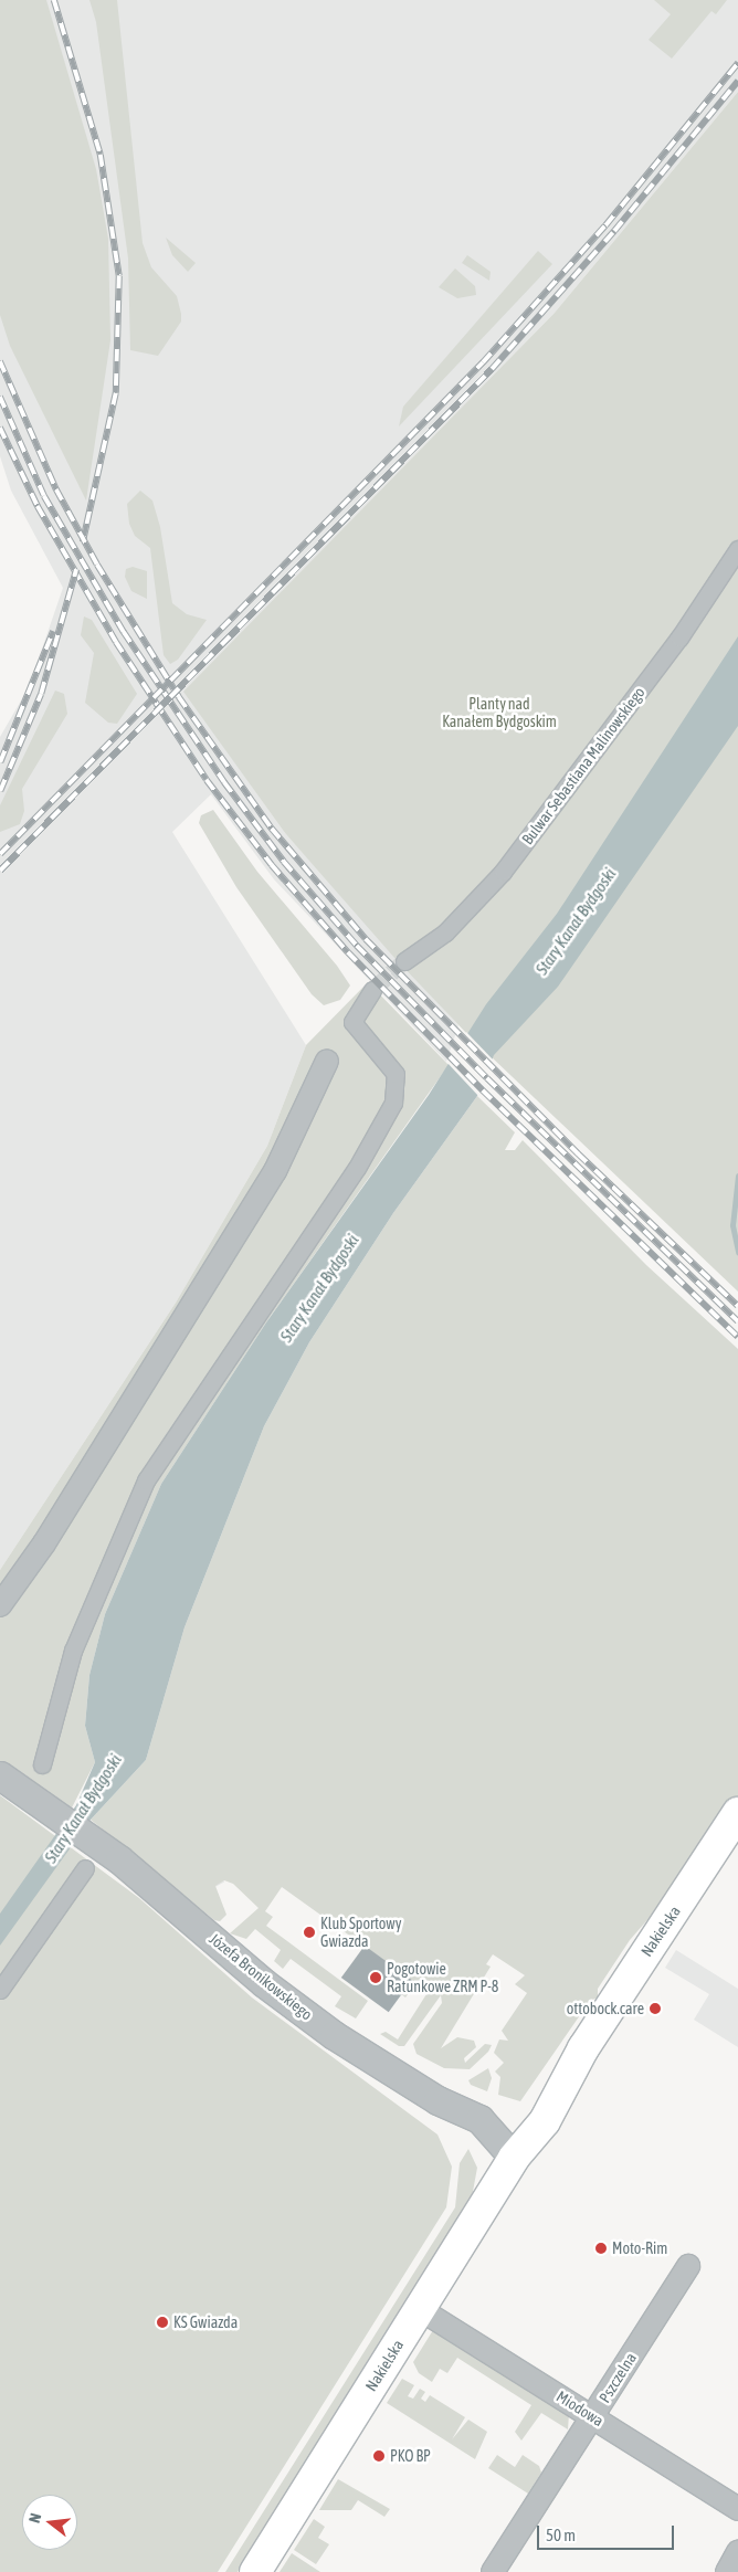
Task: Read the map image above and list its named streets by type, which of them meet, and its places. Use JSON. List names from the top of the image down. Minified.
{"streets":{"main road":["Nakielska"],"street":["Bulwar Sebastiana Malinowskiego","Józefa Bronikowskiego","Pszczelna","Miodowa"]},"crossings":[["Nakielska","Józefa Bronikowskiego"],["Nakielska","Miodowa"],["Pszczelna","Miodowa"]],"water":["Stary Kanał Bydgoski"],"parks":["Planty nad Kanałem Bydgoskim"],"places":["Klub Sportowy Gwiazda","Pogotowie Ratunkowe ZRM P-8","ottobock.care","Moto-Rim","KS Gwiazda","PKO BP"],"scale_bar":"50 m","north":"left"}
